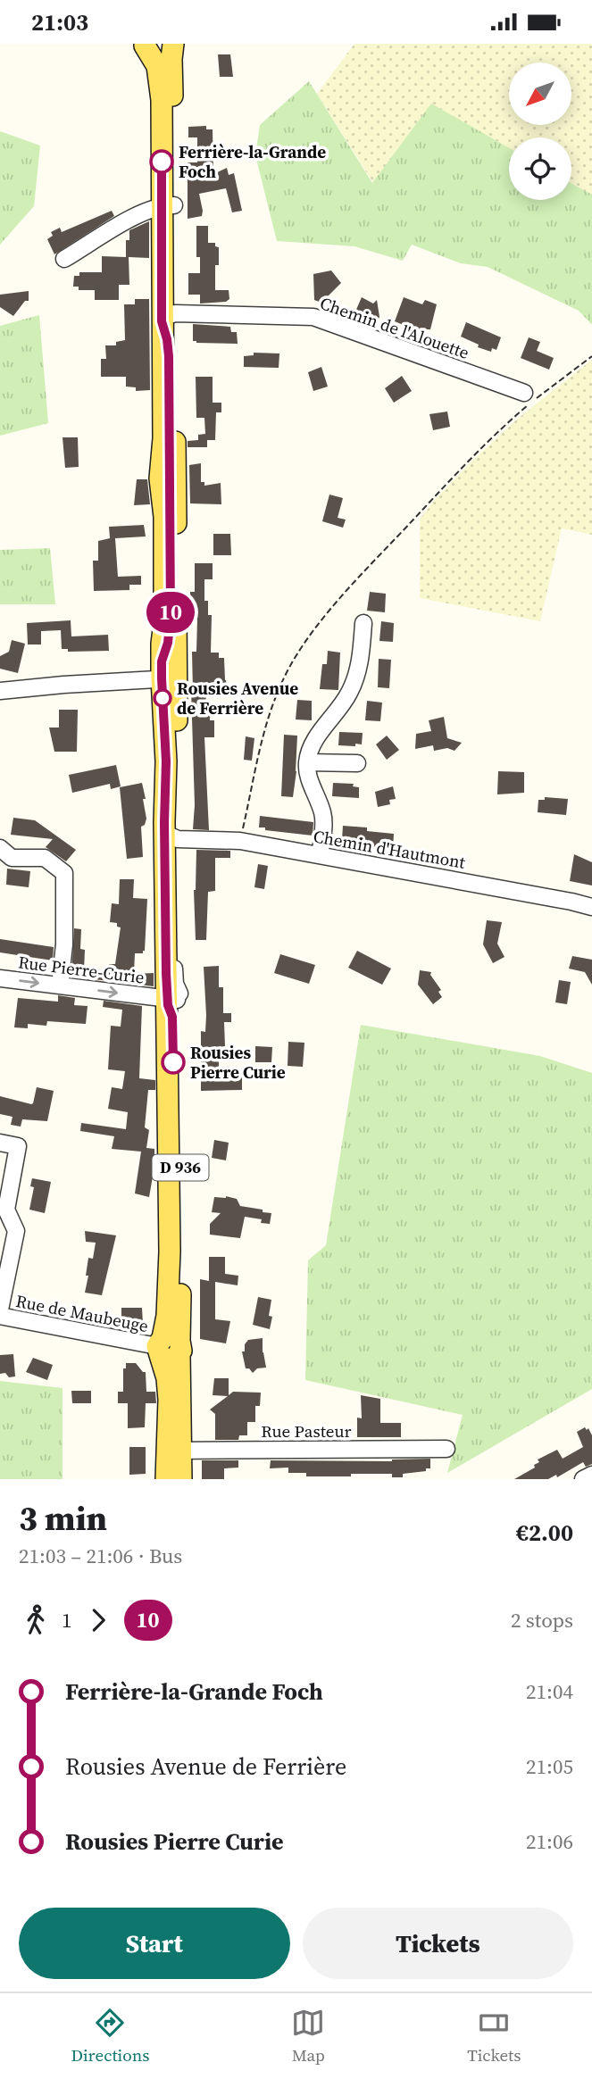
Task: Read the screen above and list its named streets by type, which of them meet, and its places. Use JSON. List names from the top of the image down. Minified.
{"streets":{"main road":["D 936"],"street":["Chemin de l'Alouette","Chemin d'Hautmont","Rue Pierre-Curie","Rue de Maubeuge","Rue Pasteur"]},"crossings":[["Chemin de l'Alouette","D 936"],["Chemin d'Hautmont","D 936"],["Rue Pierre-Curie","D 936"],["D 936","Rue de Maubeuge"],["D 936","Rue Pasteur"]],"one_way":["Rue Pierre-Curie"],"places":["Ferrière-la-Grande Foch","Rousies Avenue de Ferrière","Rousies Pierre Curie"],"lines":["bus line 10"],"north":"bottom left","page":{"status":"21:03","on_map":"10","heading":["3 min","21:03 – 21:06 · Bus","€2.00"],"legs":["1","10","2 stops"],"list":[{"name":"Ferrière-la-Grande Foch","value":"21:04"},{"name":"Rousies Avenue de Ferrière","value":"21:05"},{"name":"Rousies Pierre Curie","value":"21:06"}],"buttons":["Start","Tickets"],"tabs":["Directions","Map","Tickets"]}}
